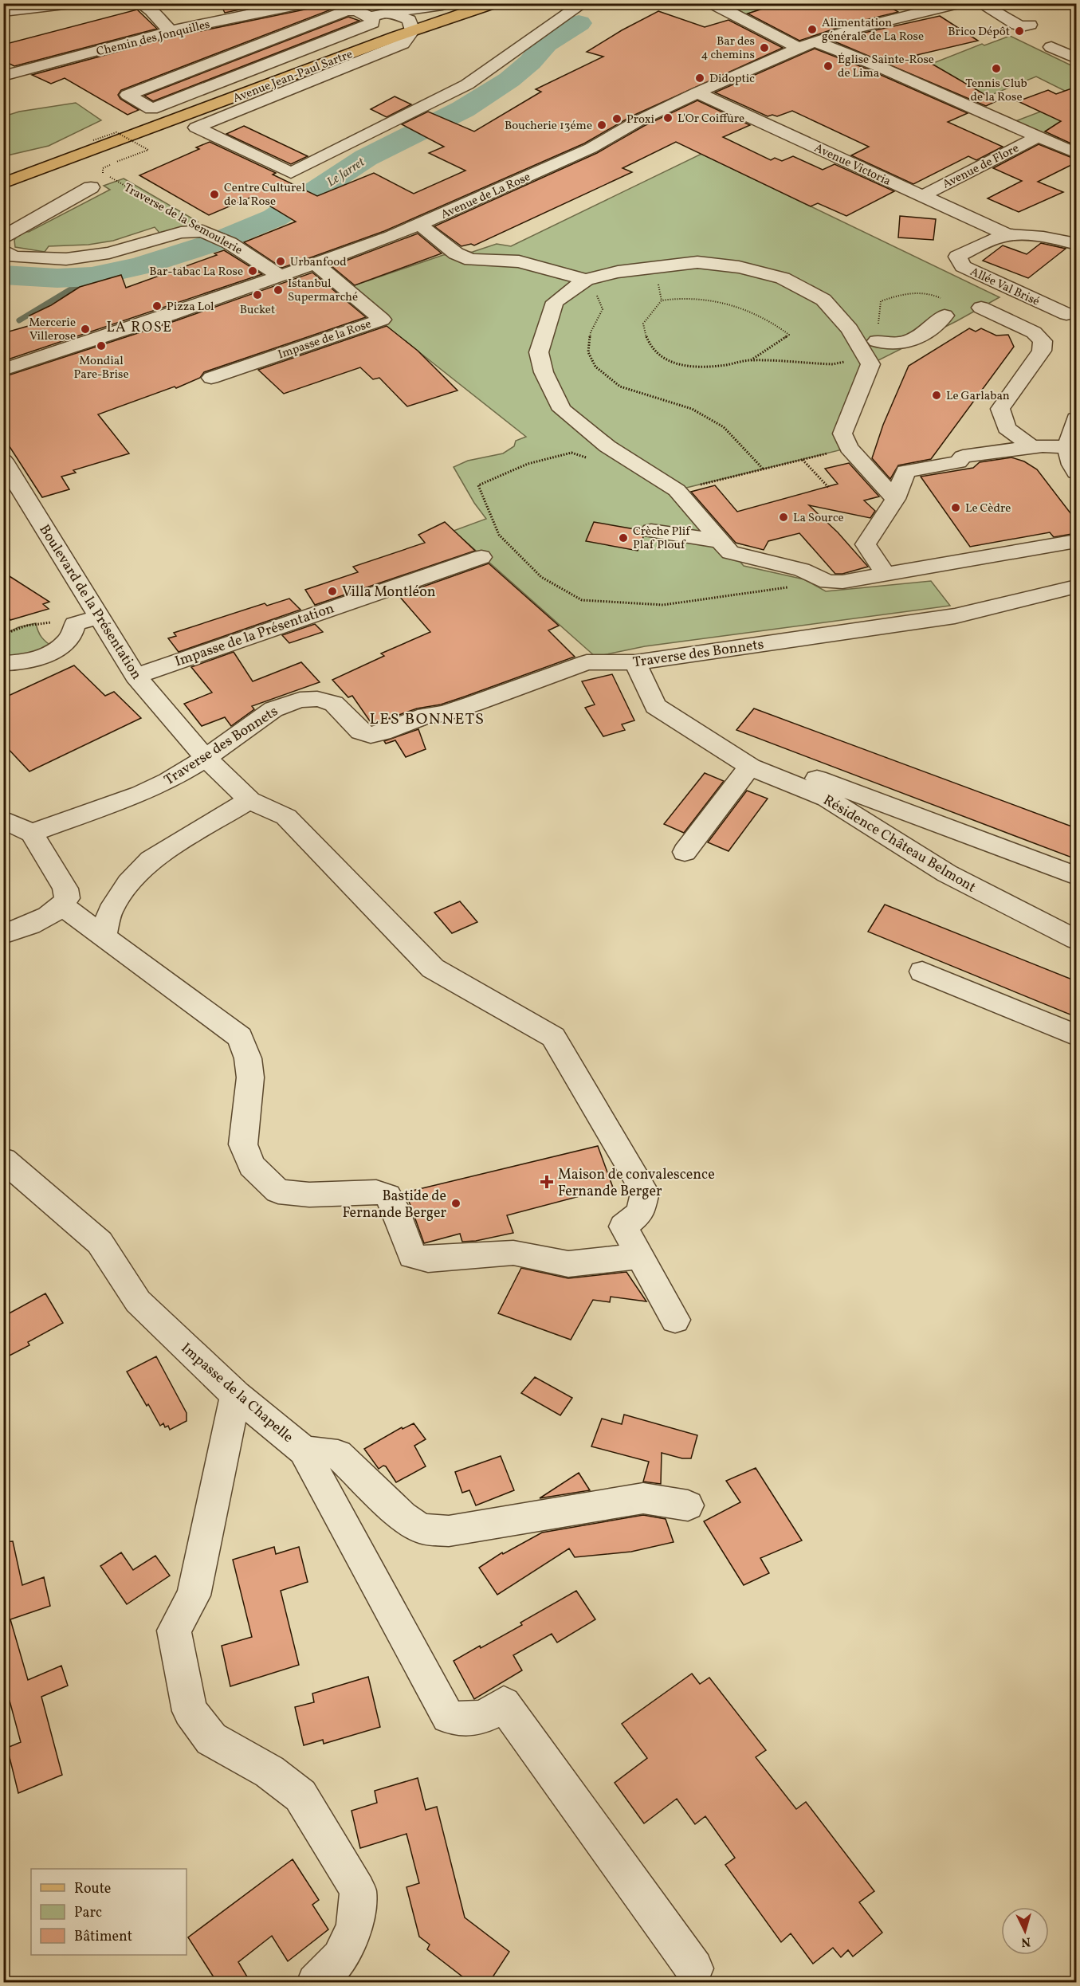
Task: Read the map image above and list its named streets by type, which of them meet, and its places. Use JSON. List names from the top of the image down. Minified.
{"streets":{"main road":["Avenue Jean-Paul Sartre"],"street":["Chemin des Jonquilles","Avenue Victoria","Avenue de Flore","Avenue de La Rose","Traverse de la Semoulerie","Allée Val Brisé","Impasse de la Rose","Boulevard de la Présentation","Impasse de la Présentation","Traverse des Bonnets","Résidence Château Belmont","Impasse de la Chapelle"]},"crossings":[["Avenue Jean-Paul Sartre","Traverse de la Semoulerie"],["Avenue Victoria","Avenue de Flore"],["Avenue Victoria","Avenue de La Rose"],["Avenue Victoria","Allée Val Brisé"],["Avenue de La Rose","Traverse de la Semoulerie"],["Avenue de La Rose","Impasse de la Rose"],["Boulevard de la Présentation","Impasse de la Présentation"],["Boulevard de la Présentation","Traverse des Bonnets"],["Traverse des Bonnets","Résidence Château Belmont"]],"districts":["LA ROSE","LES BONNETS"],"water":["Le Jarret"],"places":{"other":["Alimentation générale de La Rose","Brico Dépôt","Bar des 4 chemins","Église Sainte-Rose de Lima","Tennis Club de la Rose","Didoptic","L'Or Coiffure","Proxi","Boucherie 13éme","Centre Culturel de la Rose","Urbanfood","Bar-tabac La Rose","Istanbul Supermarché","Bucket","Pizza Lol","Mercerie Villerose","Mondial Pare-Brise","Le Garlaban","Le Cèdre","La Source","Crèche Plif Plaf Plouf","Villa Montléon","Bastide de Fernande Berger"],"health":["Maison de convalescence Fernande Berger"]},"legend":["Route","Parc","Bâtiment"],"north":"bottom"}
